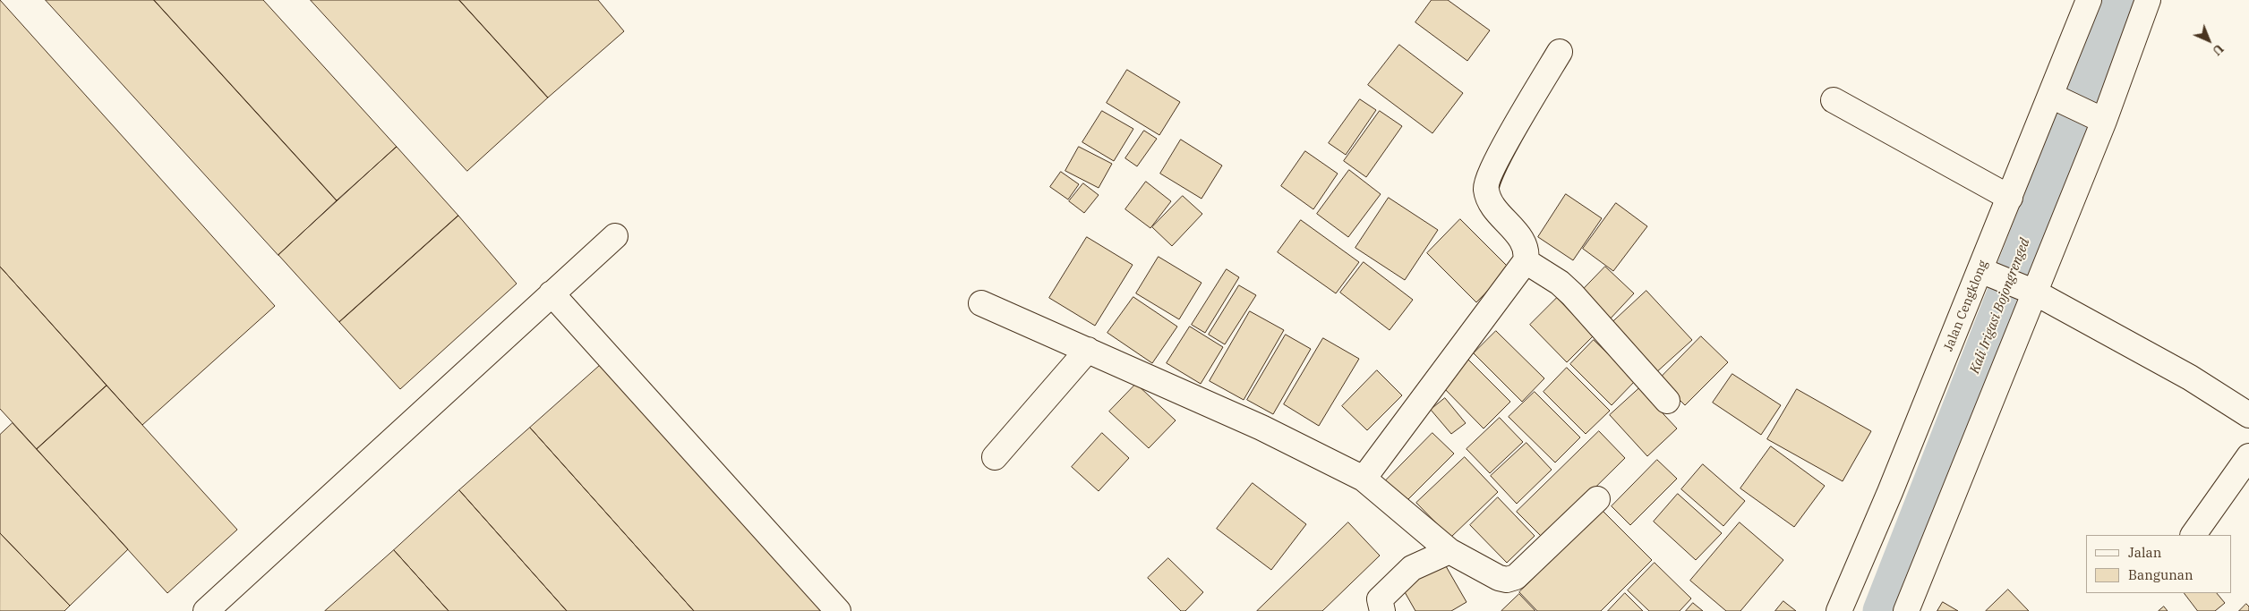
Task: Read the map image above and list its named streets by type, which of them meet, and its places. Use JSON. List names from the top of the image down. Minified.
{"streets":{"street":["Jalan Cengklong"]},"water":["Kali Irigasi Bojongrenged"],"legend":["Jalan","Bangunan"],"north":"bottom right"}
